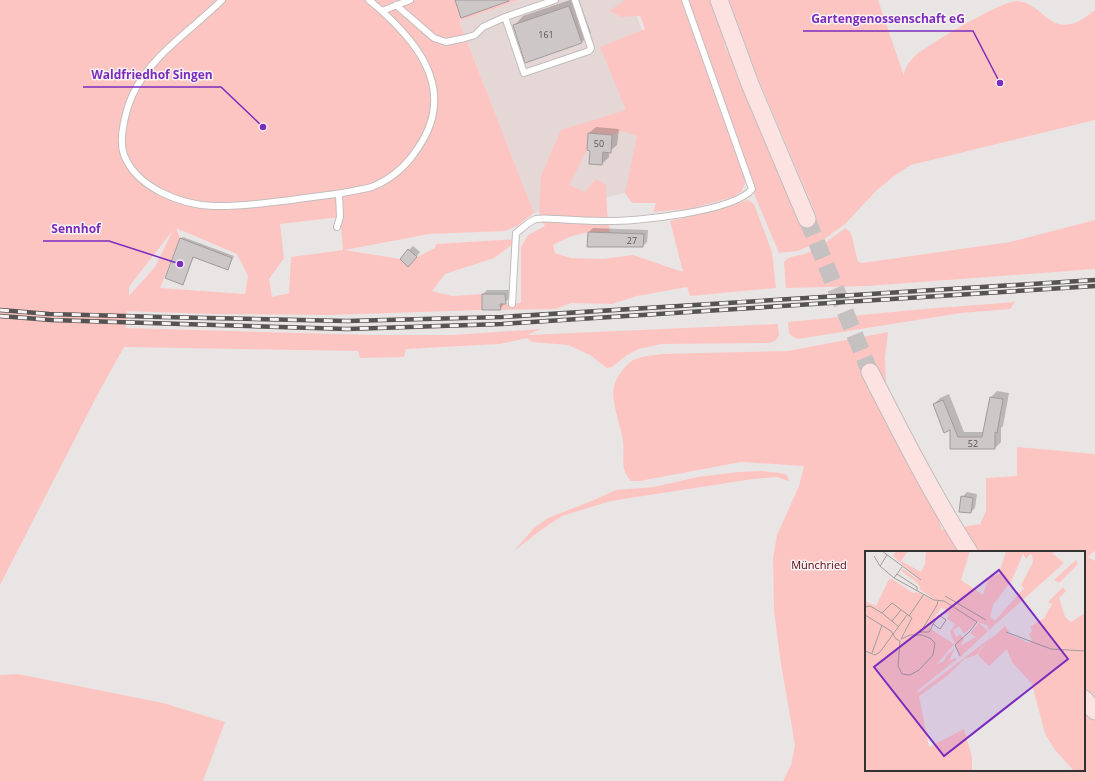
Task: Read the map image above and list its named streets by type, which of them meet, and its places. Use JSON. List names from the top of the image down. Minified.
{"parks":["Münchried"],"places":["Gartengenossenschaft eG","Waldfriedhof Singen","Sennhof"],"house_numbers":["161","50","27","52"]}
